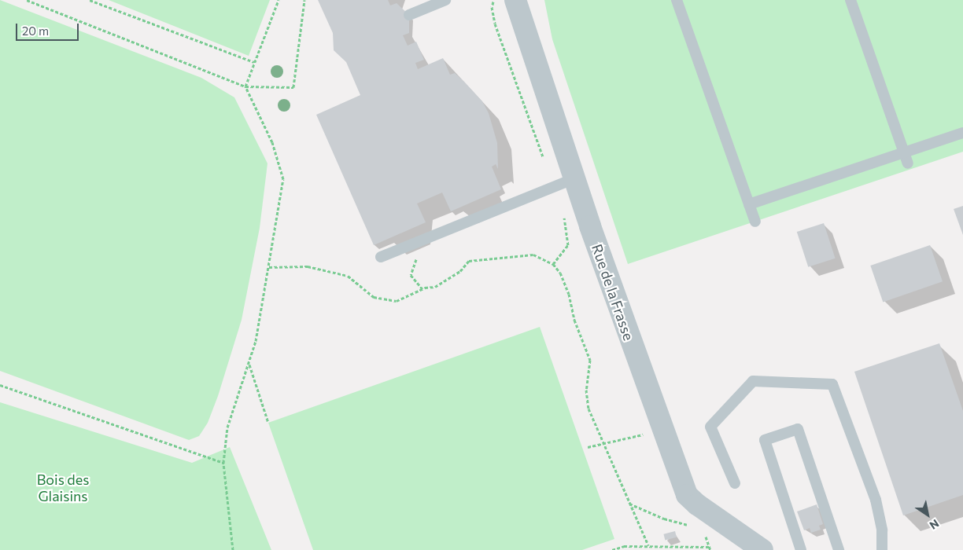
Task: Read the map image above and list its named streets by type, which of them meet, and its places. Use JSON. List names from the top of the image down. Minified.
{"streets":{"street":["Rue de la Frasse"]},"parks":["Bois des Glaisins"],"scale_bar":"20 m","north":"bottom right"}
